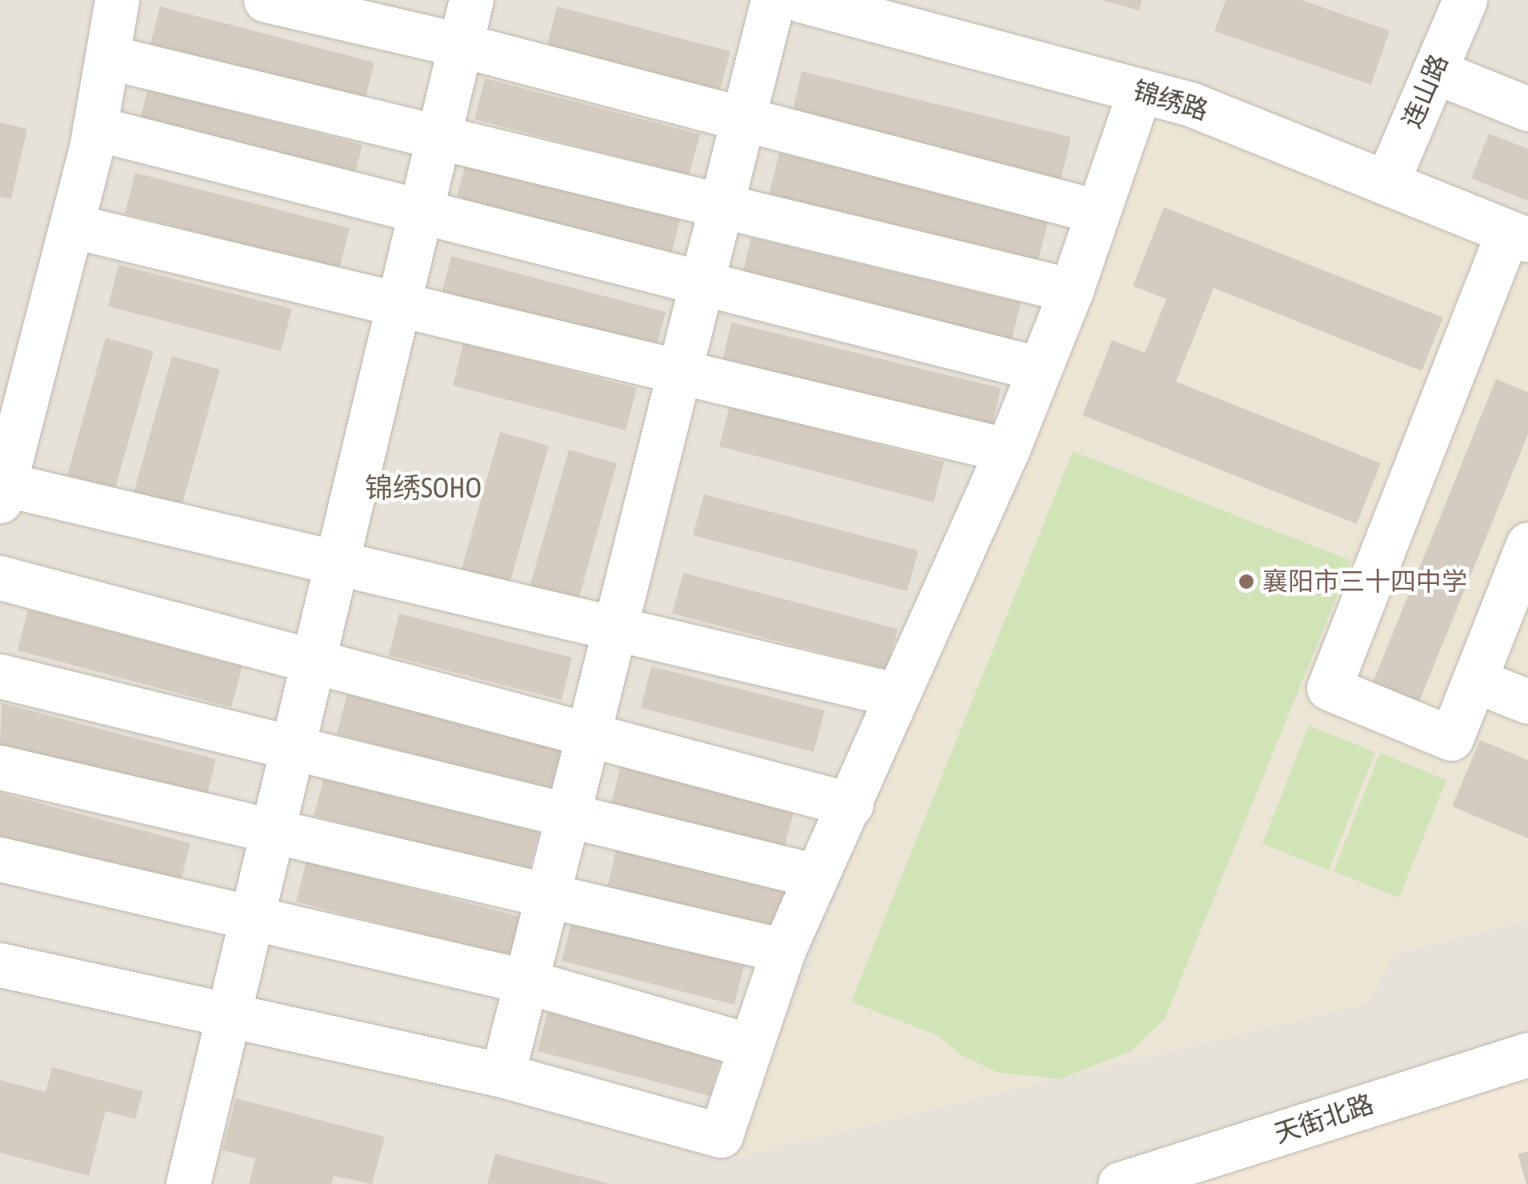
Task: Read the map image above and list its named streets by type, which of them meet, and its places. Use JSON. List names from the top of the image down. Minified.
{"streets":{"street":["连山路","锦绣路","天街北路"]},"crossings":[["连山路","锦绣路"]],"districts":["锦绣SOHO"],"places":["襄阳市三十四中学"]}
